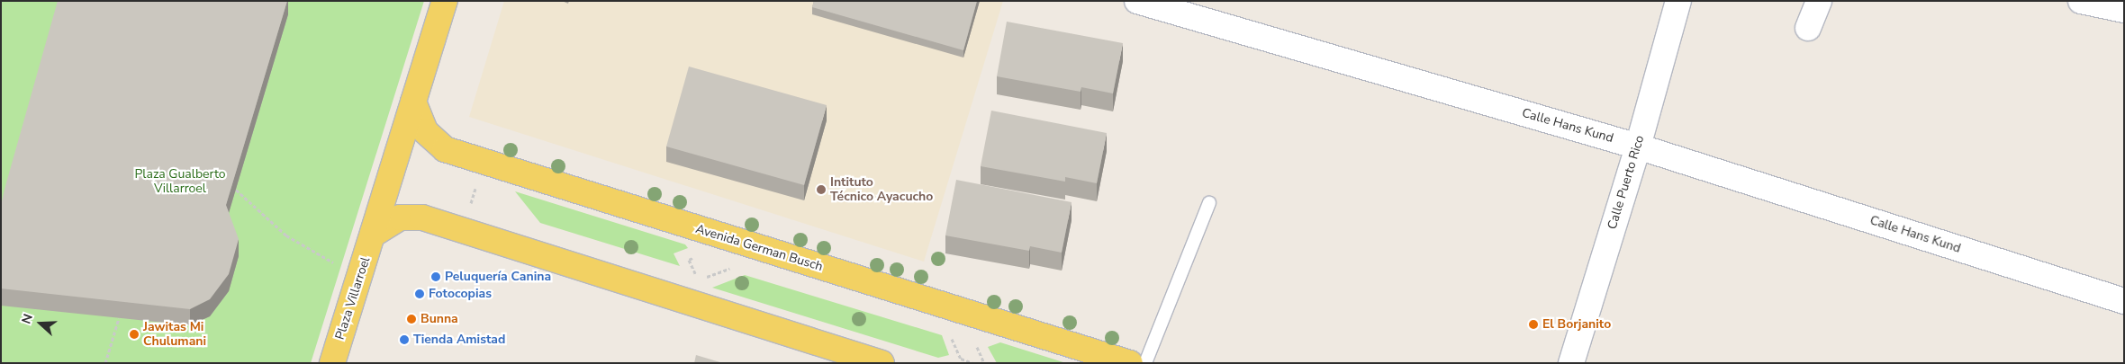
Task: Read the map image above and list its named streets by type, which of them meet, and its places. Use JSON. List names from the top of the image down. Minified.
{"streets":{"main road":["Avenida German Busch","Plaza Villarroel"],"street":["Calle Hans Kund","Calle Puerto Rico"]},"crossings":[["Calle Hans Kund","Calle Puerto Rico"],["Avenida German Busch","Plaza Villarroel"]],"parks":["Plaza Gualberto Villarroel"],"places":["Intituto Técnico Ayacucho","Peluquería Canina","Fotocopias","Bunna","El Borjanito","Jawitas Mi Chulumani","Tienda Amistad"],"north":"left"}
